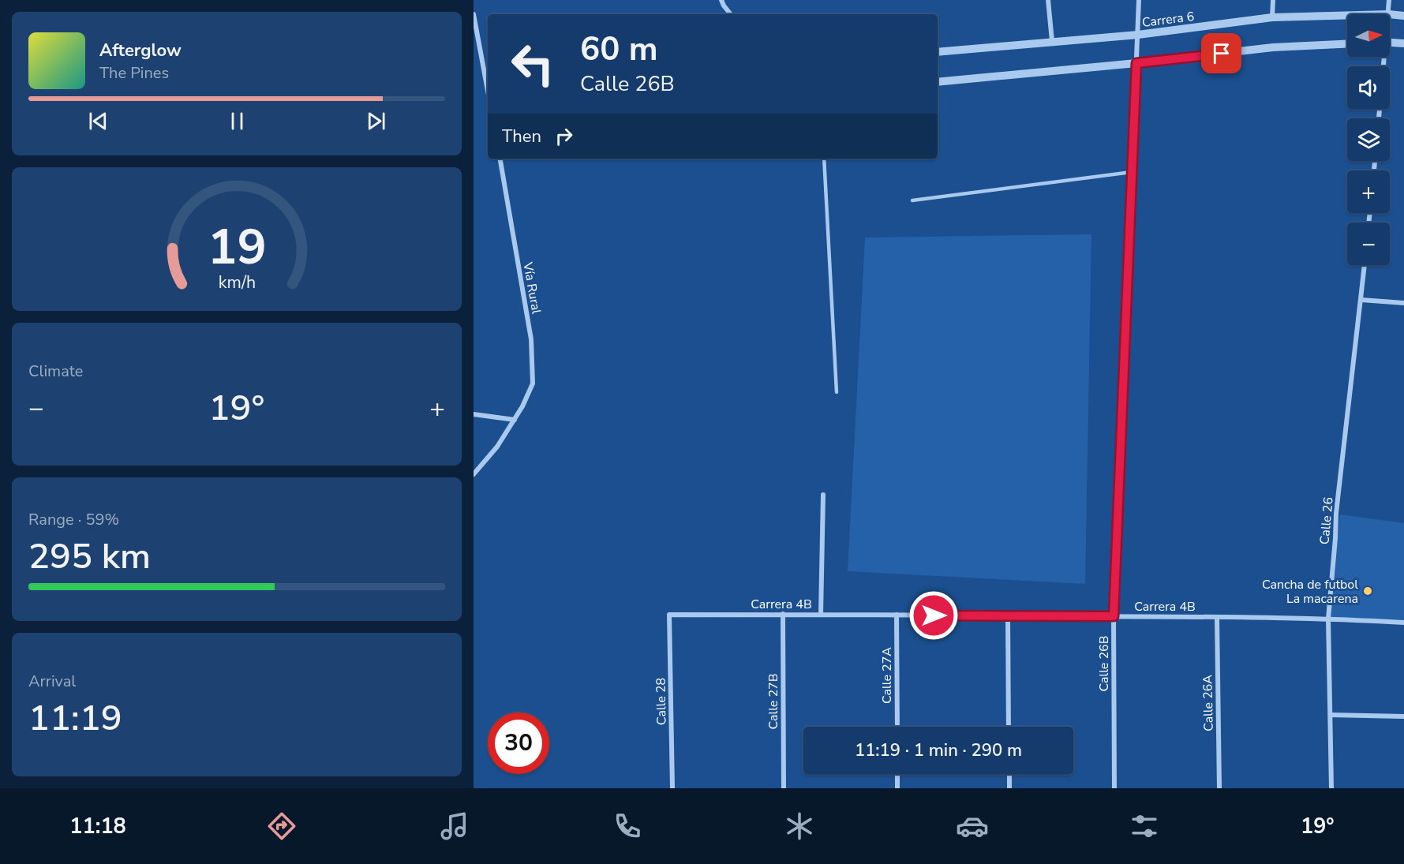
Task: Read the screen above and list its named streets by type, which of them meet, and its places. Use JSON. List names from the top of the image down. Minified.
{"streets":{"street":["Carrera 6","Vía Rural","Calle 26","Carrera 4B","Calle 26B","Calle 27A","Calle 28","Calle 27B","Calle 26A"]},"crossings":[["Carrera 6","Calle 26B"],["Calle 26","Carrera 4B"],["Carrera 4B","Calle 26B"],["Carrera 4B","Calle 27A"],["Carrera 4B","Calle 28"],["Carrera 4B","Calle 27B"],["Carrera 4B","Calle 26A"]],"places":["Cancha de futbol La macarena"],"north":"right","page":{"map_buttons":["+","−"],"turn":["60 m","Calle 26B"],"song":["Afterglow","The Pines"],"then":"Then","tile":["Climate",["Range · 59%","295 km"],["Arrival","11:19"]],"heat":["−","19°","+"],"limit":"30","trip":"11:19 · 1 min · 290 m","tabs":["11:18","19°"],"gauge":["19","km/h"]}}
